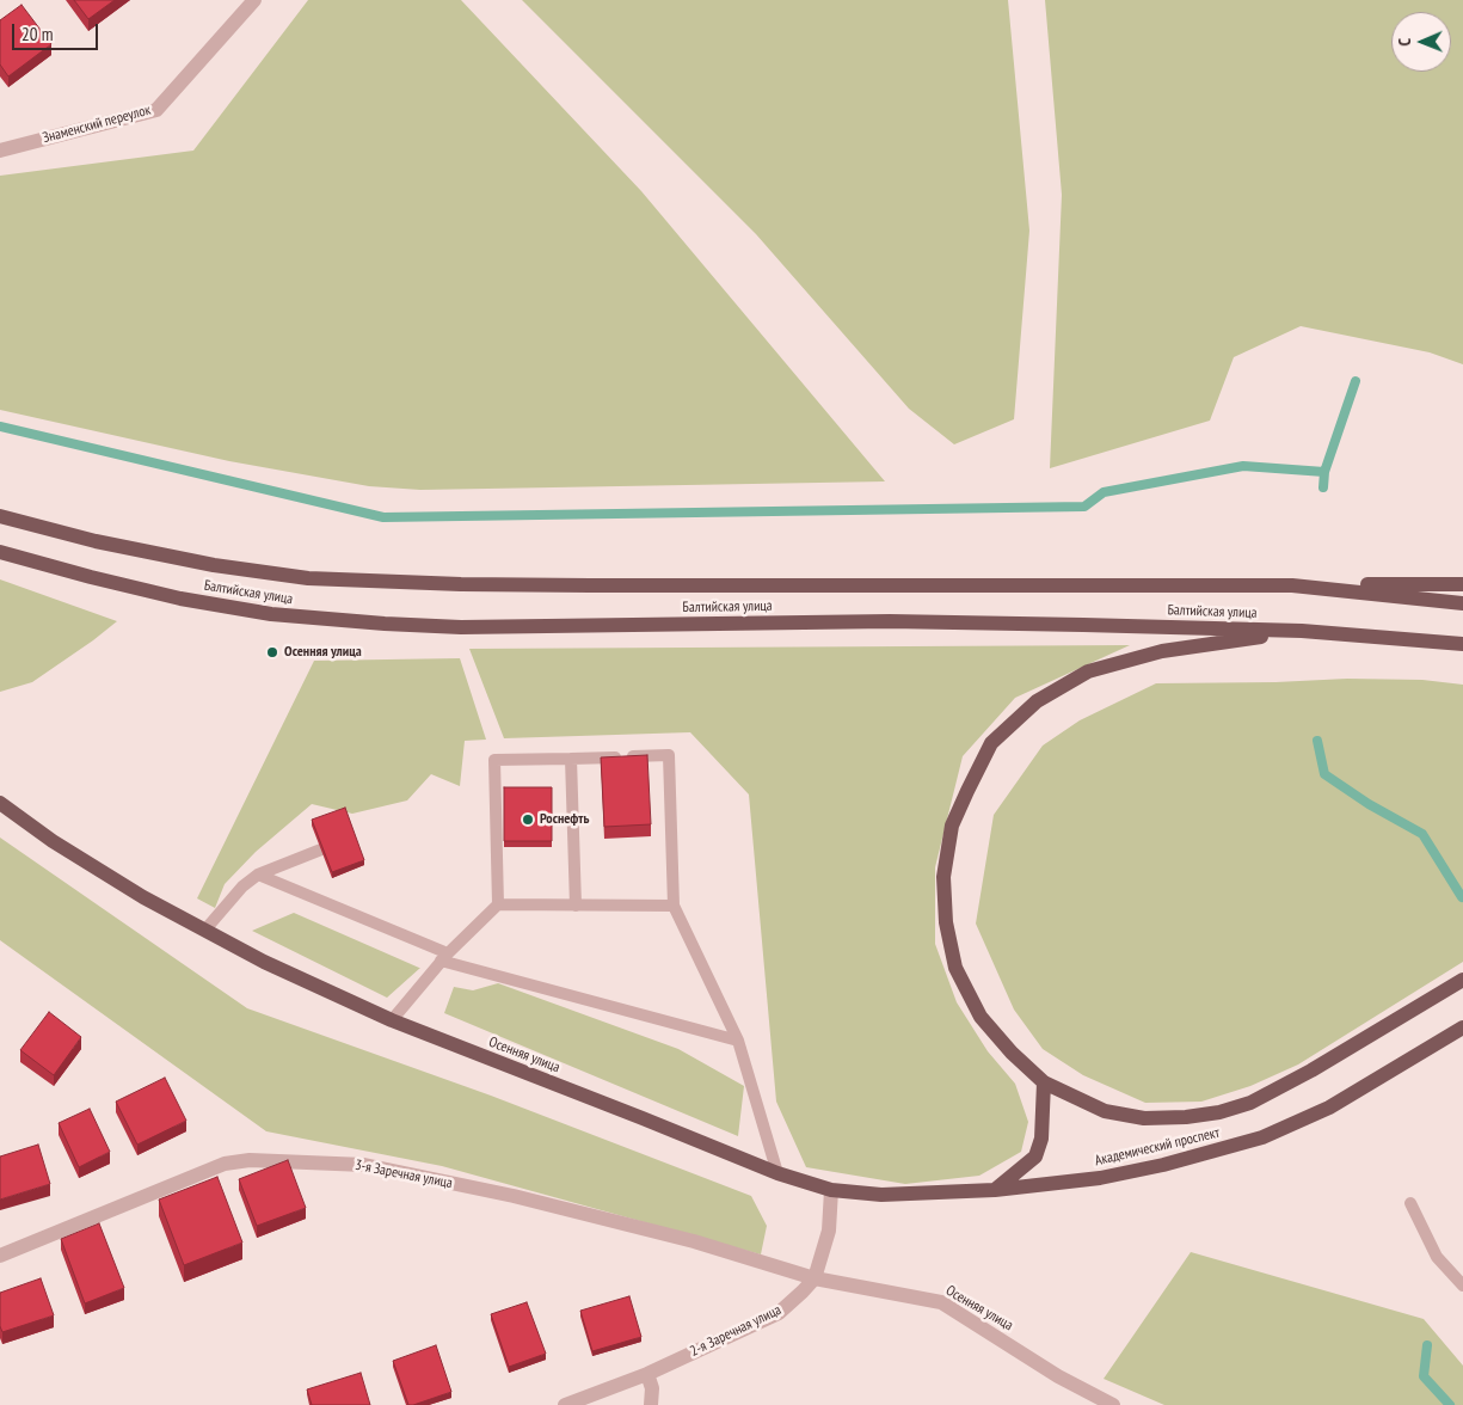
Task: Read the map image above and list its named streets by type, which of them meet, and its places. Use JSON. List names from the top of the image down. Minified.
{"streets":{"main road":["Балтийская улица","Осенняя улица","Академический проспект"],"street":["Знаменский переулок","3-я Заречная улица","2-я Заречная улица"]},"crossings":[["Балтийская улица","Академический проспект"],["Осенняя улица","Академический проспект"],["Осенняя улица","3-я Заречная улица"],["Осенняя улица","2-я Заречная улица"],["Академический проспект","2-я Заречная улица"],["3-я Заречная улица","2-я Заречная улица"]],"places":["Осенняя улица","Роснефть"],"scale_bar":"20 m","north":"left"}
